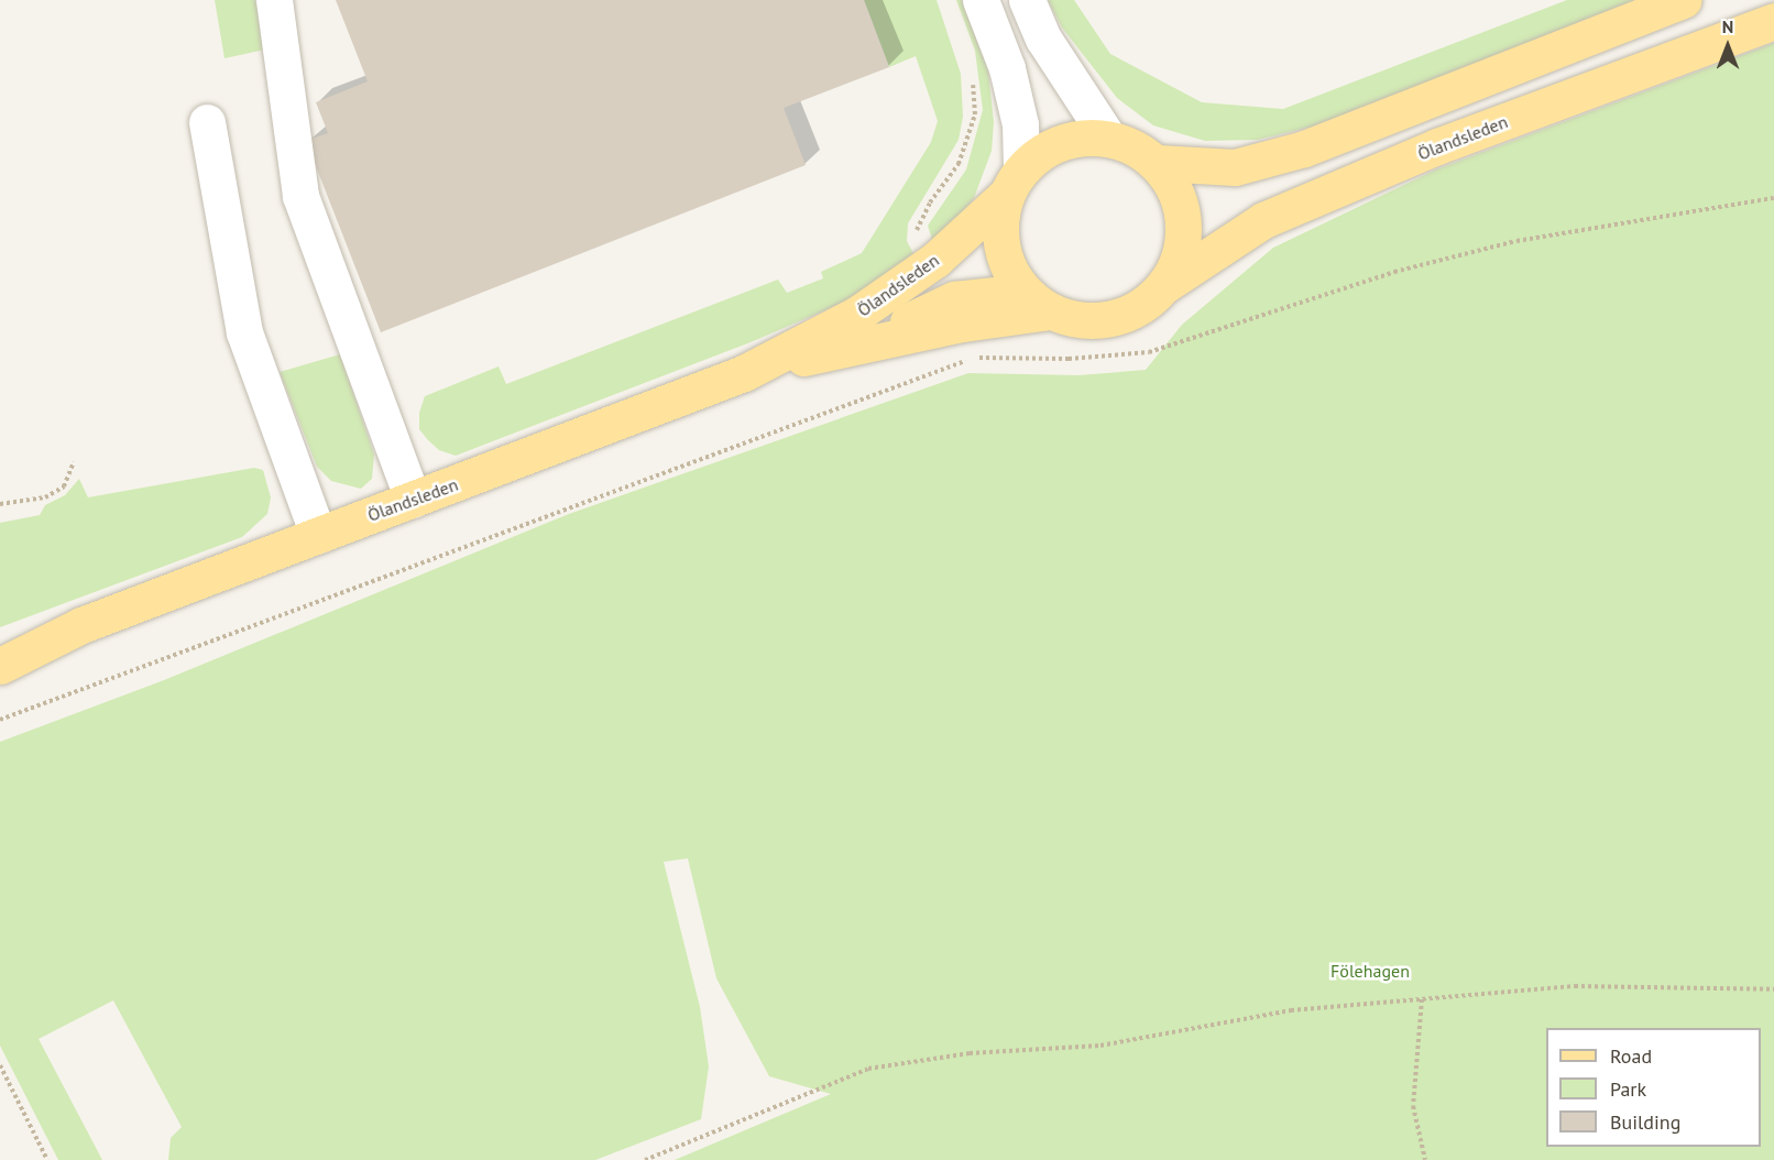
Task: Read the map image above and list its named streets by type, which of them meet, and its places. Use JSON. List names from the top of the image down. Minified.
{"streets":{"main road":["Ölandsleden"]},"parks":["Fölehagen"],"legend":["Road","Park","Building"],"north":"top"}
